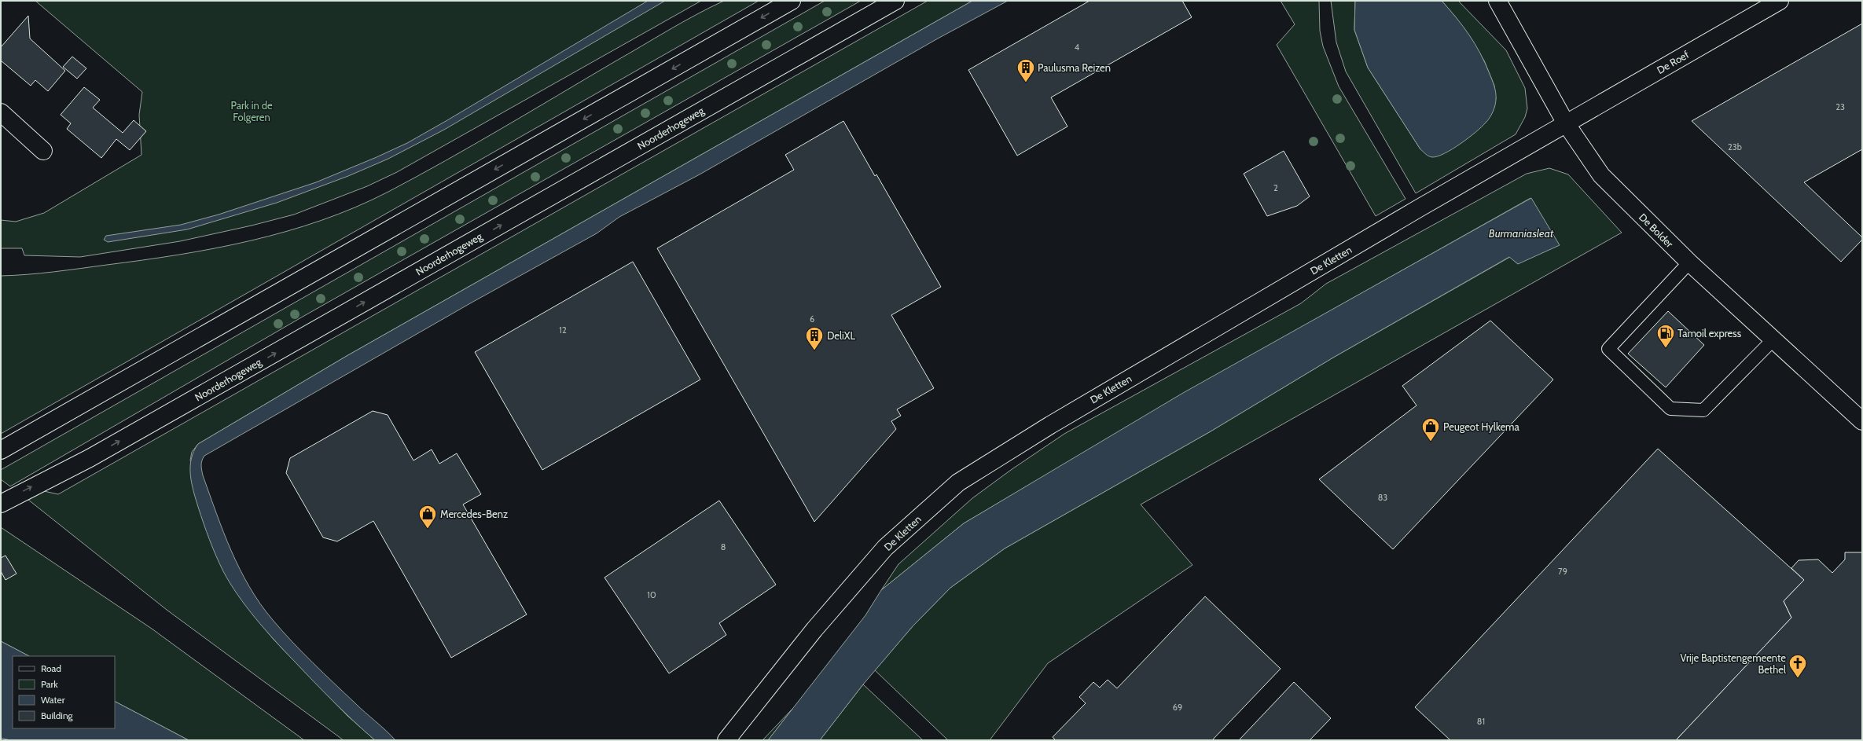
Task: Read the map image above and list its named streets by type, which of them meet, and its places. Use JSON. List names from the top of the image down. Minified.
{"streets":{"street":["De Roef","Noorderhogeweg","De Bolder","De Kletten"]},"crossings":[["De Roef","De Bolder"],["De Roef","De Kletten"],["De Bolder","De Kletten"]],"water":["Burmaniasleat"],"parks":["Park in de Folgeren"],"places":{"building":["Paulusma Reizen","DeliXL"],"fuel station":["Tamoil express"],"shop":["Peugeot Hylkema","Mercedes-Benz"],"church":["Vrije Baptistengemeente Bethel"]},"house_numbers":["4","23","23b","2","6","12","83","8","79","10","69","81"],"legend":["Road","Park","Water","Building"]}
